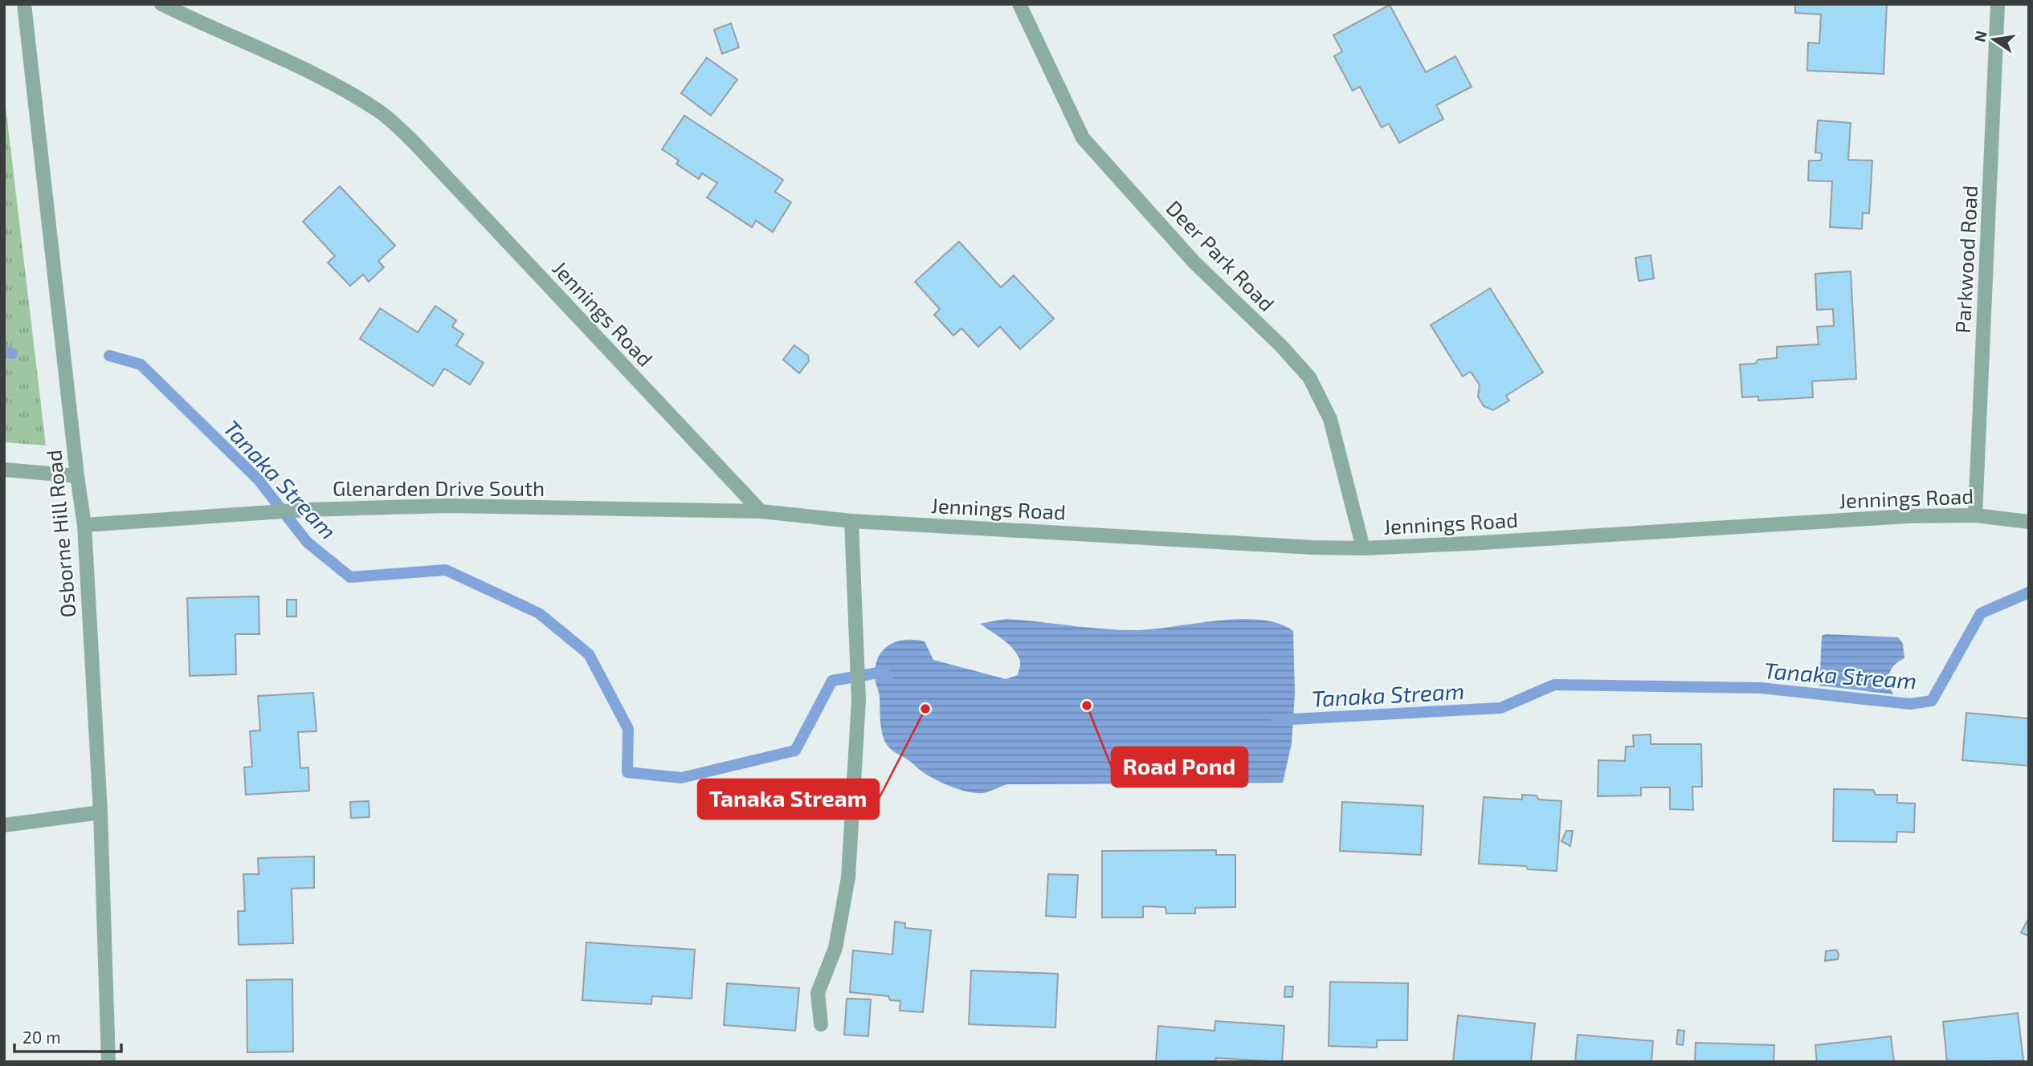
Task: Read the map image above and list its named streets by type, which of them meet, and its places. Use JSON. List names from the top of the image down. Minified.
{"streets":{"street":["Deer Park Road","Parkwood Road","Jennings Road","Glenarden Drive South","Osborne Hill Road"]},"crossings":[["Deer Park Road","Jennings Road"],["Parkwood Road","Jennings Road"],["Jennings Road","Glenarden Drive South"],["Glenarden Drive South","Osborne Hill Road"]],"water":["Tanaka Stream"],"places":["Road Pond","Tanaka Stream"],"scale_bar":"20 m","north":"left"}
